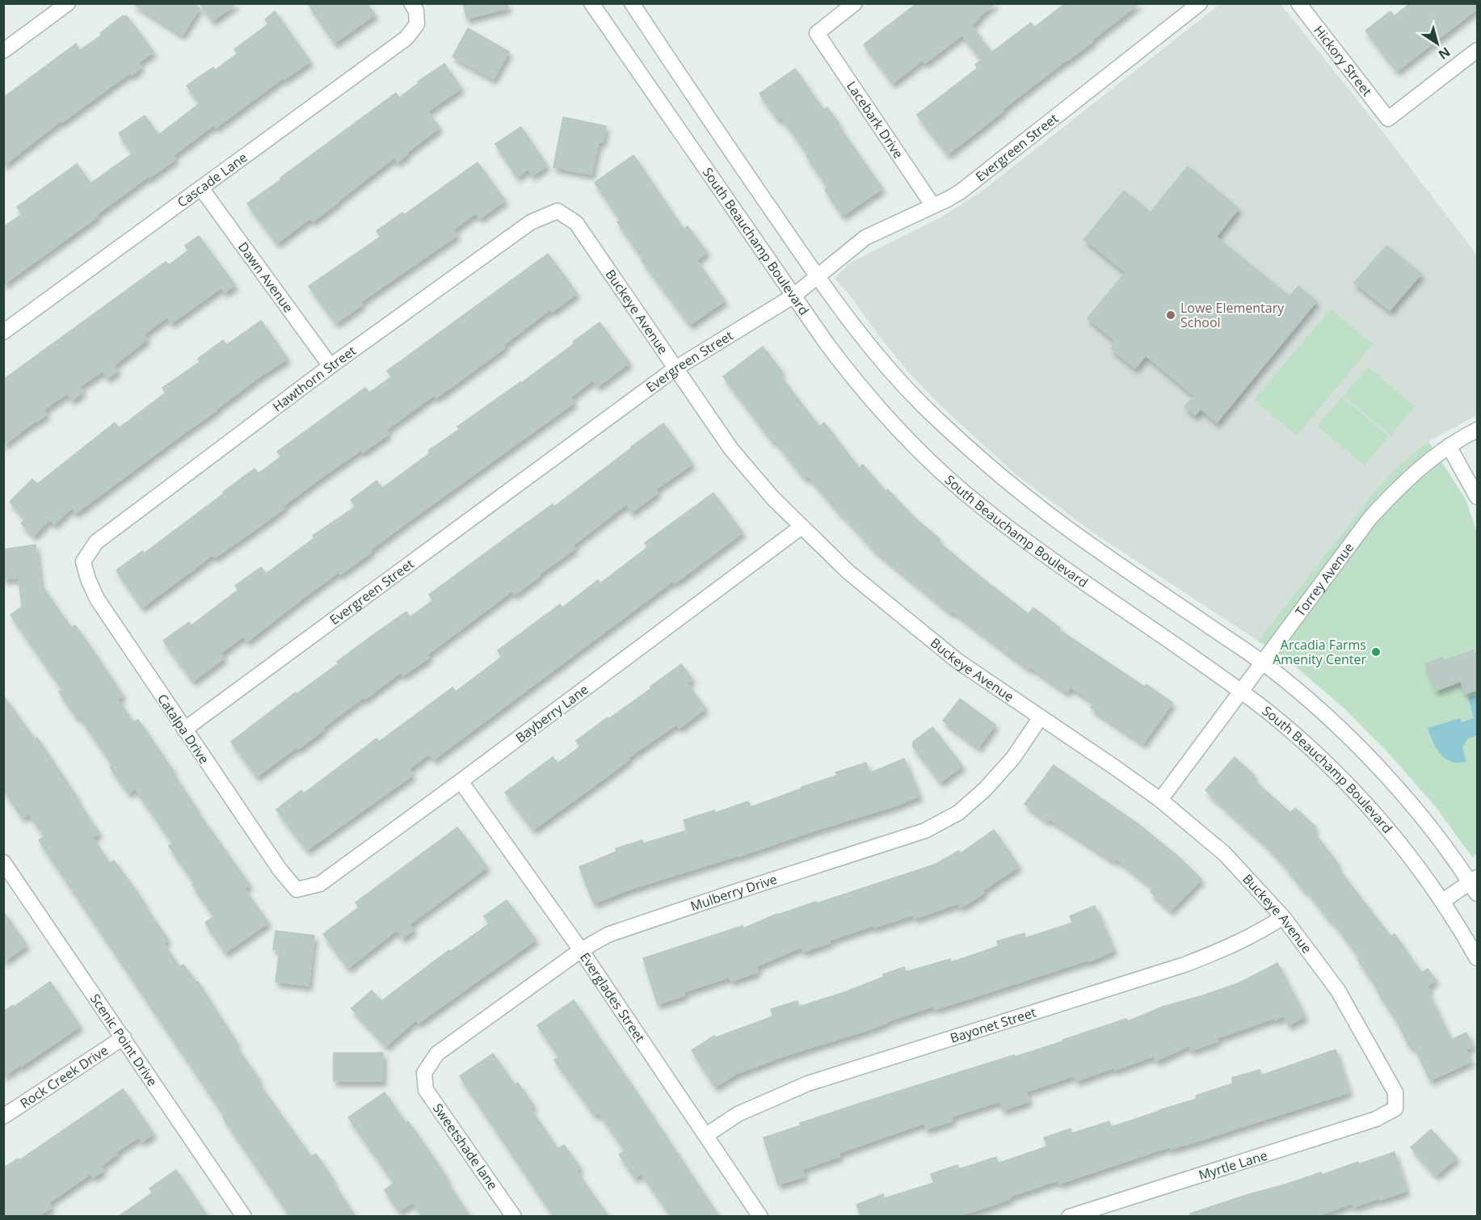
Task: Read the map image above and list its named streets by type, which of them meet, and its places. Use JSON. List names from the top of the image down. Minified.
{"streets":{"street":["Hickory Street","Lacebark Drive","Evergreen Street","Cascade Lane","South Beauchamp Boulevard","Dawn Avenue","Buckeye Avenue","Hawthorn Street","Torrey Avenue","Bayberry Lane","Catalpa Drive","Mulberry Drive","Everglades Street","Bayonet Street","Scenic Point Drive","Rock Creek Drive","Sweetshade lane","Myrtle Lane"]},"crossings":[["Lacebark Drive","Evergreen Street"],["Evergreen Street","South Beauchamp Boulevard"],["Evergreen Street","Buckeye Avenue"],["Evergreen Street","Catalpa Drive"],["Cascade Lane","Dawn Avenue"],["South Beauchamp Boulevard","Torrey Avenue"],["Dawn Avenue","Hawthorn Street"],["Buckeye Avenue","Hawthorn Street"],["Buckeye Avenue","Torrey Avenue"],["Buckeye Avenue","Bayberry Lane"],["Buckeye Avenue","Mulberry Drive"],["Buckeye Avenue","Bayonet Street"],["Buckeye Avenue","Myrtle Lane"],["Hawthorn Street","Catalpa Drive"],["Bayberry Lane","Catalpa Drive"],["Bayberry Lane","Everglades Street"],["Mulberry Drive","Everglades Street"],["Mulberry Drive","Sweetshade lane"],["Everglades Street","Bayonet Street"],["Scenic Point Drive","Rock Creek Drive"]],"places":["Lowe Elementary School","Arcadia Farms Amenity Center"],"north":"bottom right"}
